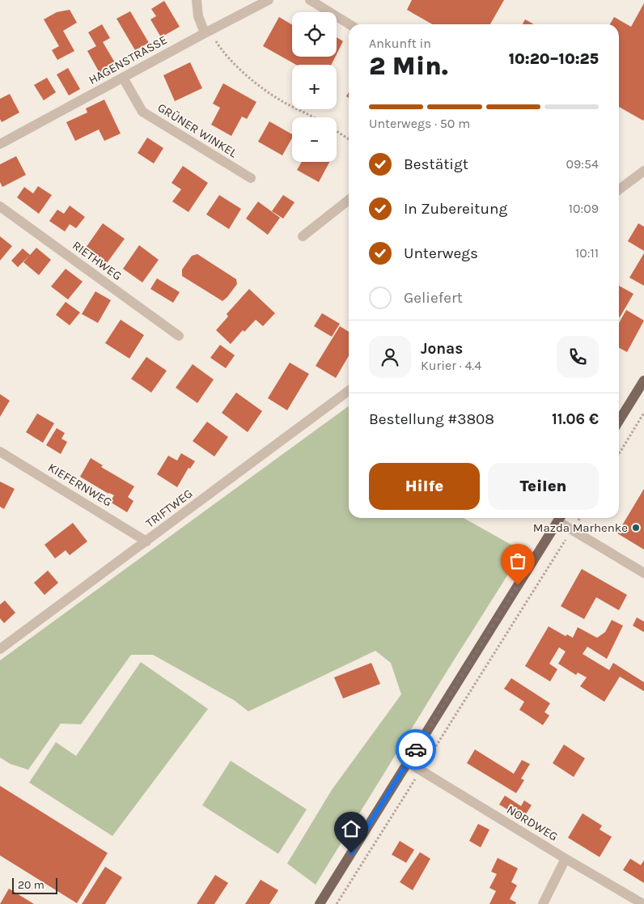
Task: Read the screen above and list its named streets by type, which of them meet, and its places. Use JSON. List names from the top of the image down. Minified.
{"streets":{"street":["HAGENSTRASSE","GRÜNER WINKEL","RIETHWEG","KIEFERNWEG","TRIFTWEG","NORDWEG"]},"crossings":[["HAGENSTRASSE","GRÜNER WINKEL"],["KIEFERNWEG","TRIFTWEG"]],"places":["Mazda Marhenke"],"scale_bar":"20 m","page":{"map_buttons":["+","−"],"heading":["2 Min.","Ankunft in","10:20–10:25"],"panel":["Jonas","Kurier · 4.4","Bestellung #3808","11.06 €"],"bar":"Unterwegs · 50 m","list":[["Bestätigt","09:54"],["In Zubereitung","10:09"],["Unterwegs","10:11"],"Geliefert"],"buttons":["Hilfe","Teilen"],"scale":"20 m"}}
